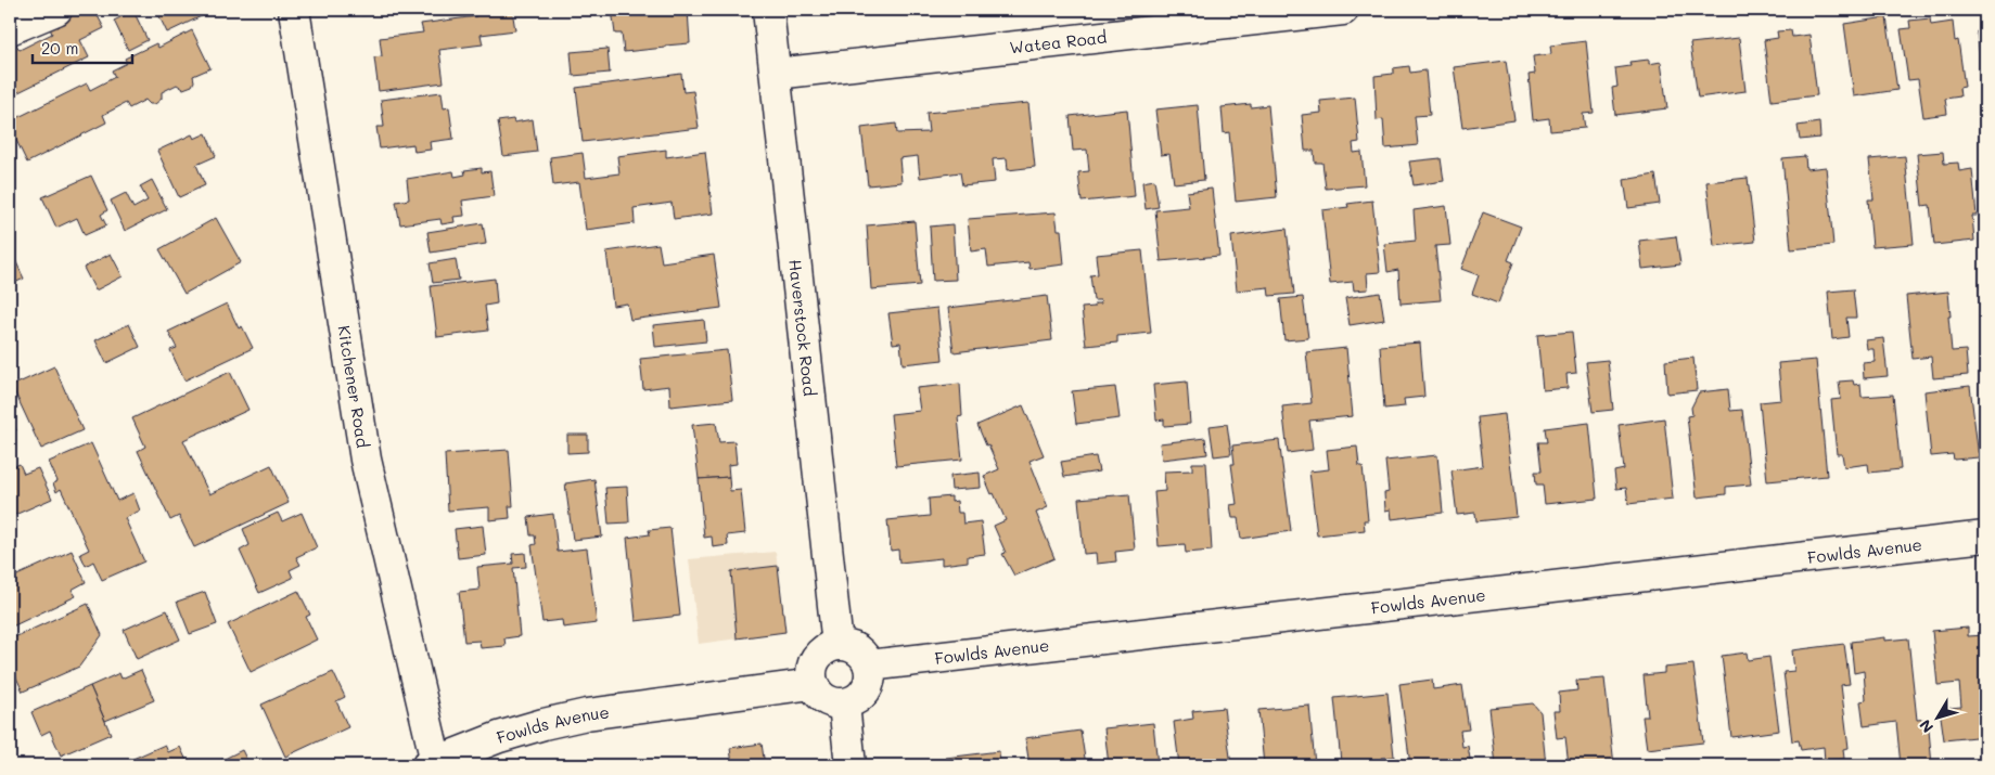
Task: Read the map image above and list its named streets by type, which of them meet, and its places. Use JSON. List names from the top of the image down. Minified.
{"streets":{"street":["Watea Road","Haverstock Road","Kitchener Road","Fowlds Avenue"]},"crossings":[["Watea Road","Haverstock Road"],["Haverstock Road","Fowlds Avenue"],["Kitchener Road","Fowlds Avenue"]],"scale_bar":"20 m","north":"bottom left"}
